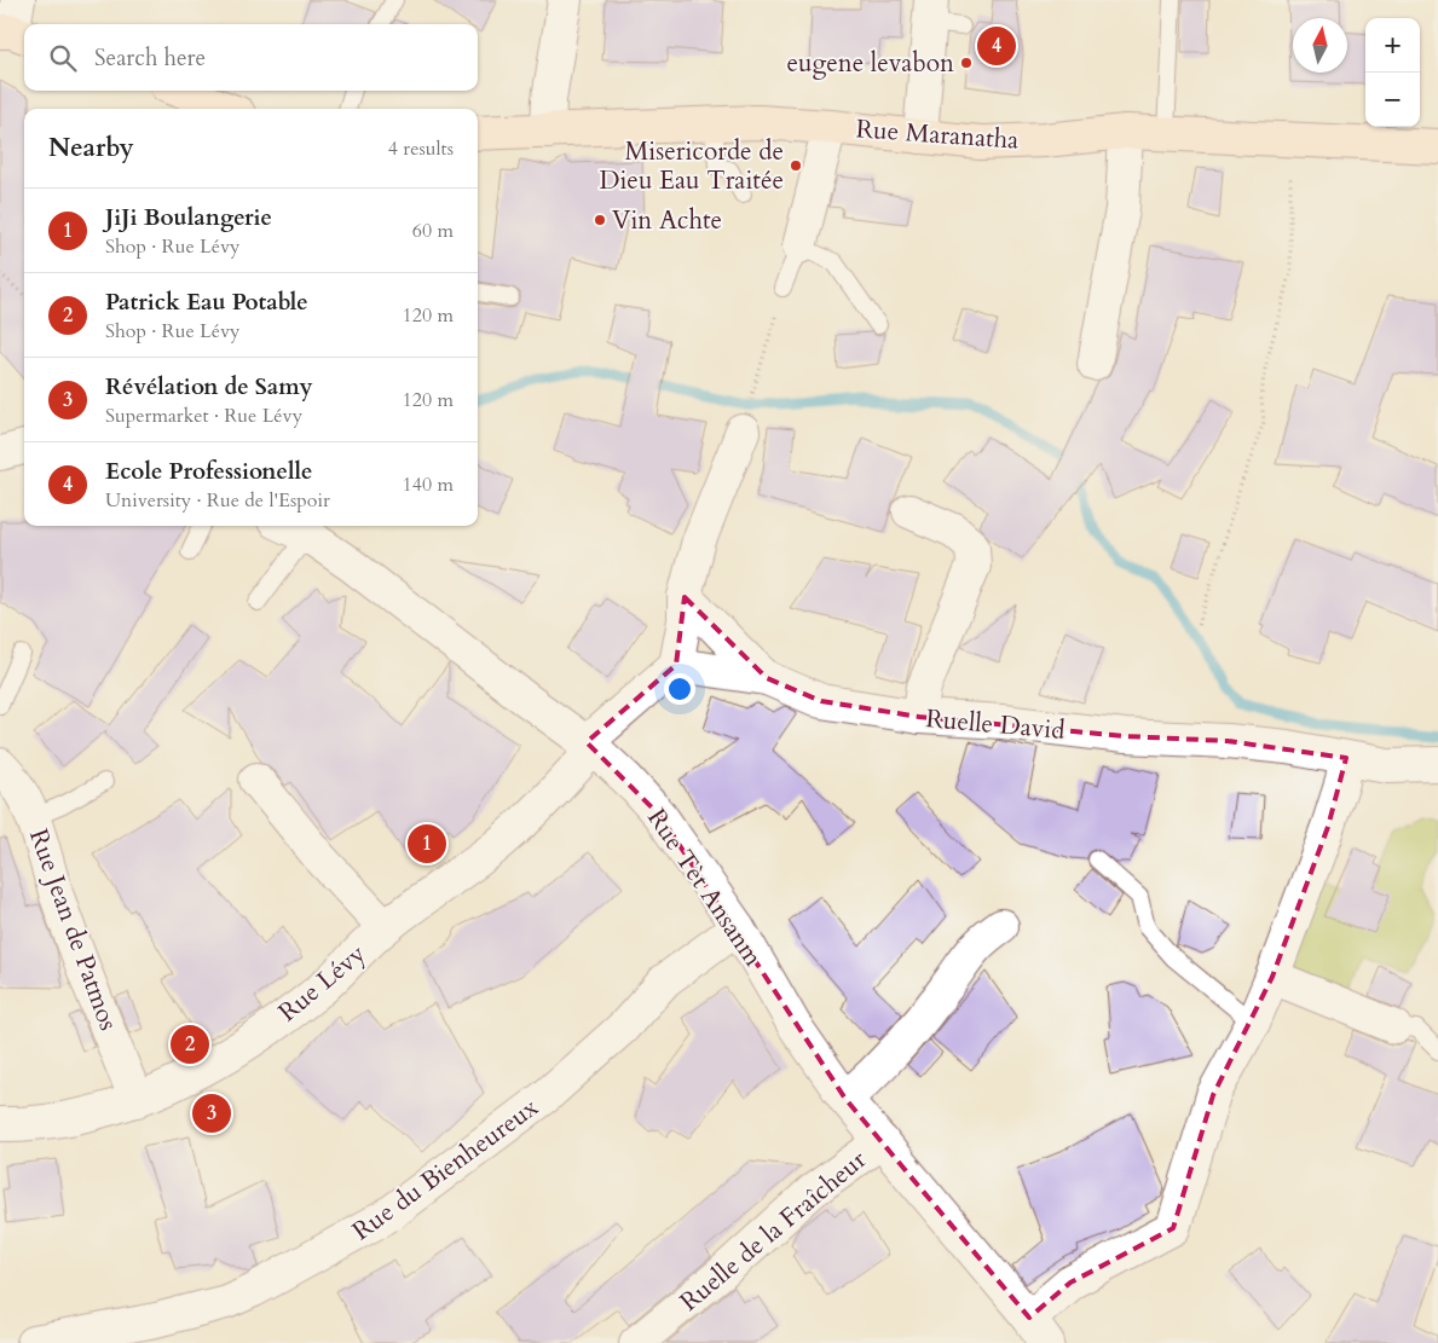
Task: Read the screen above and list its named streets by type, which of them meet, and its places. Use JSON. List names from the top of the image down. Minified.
{"streets":{"street":["Rue Maranatha","Ruelle David","Rue Tèt Ansanm","Rue Jean de Patmos","Rue Lévy","Rue du Bienheureux","Ruelle de la Fraîcheur"]},"crossings":[["Rue Tèt Ansanm","Rue Lévy"],["Rue Tèt Ansanm","Rue du Bienheureux"],["Rue Tèt Ansanm","Ruelle de la Fraîcheur"],["Rue Jean de Patmos","Rue Lévy"]],"places":["eugene levabon","Misericorde de Dieu Eau Traitée","Vin Achte"],"north":"top","page":{"map_buttons":["+","−"],"pins":["4","1","2","3"],"search":"Search here","heading":["Nearby","4 results"],"list":[{"mark":"1","name":"JiJi Boulangerie","note":"Shop · Rue Lévy","value":"60 m"},{"mark":"2","name":"Patrick Eau Potable","note":"Shop · Rue Lévy","value":"120 m"},{"mark":"3","name":"Révélation de Samy","note":"Supermarket · Rue Lévy","value":"120 m"},{"mark":"4","name":"Ecole Professionelle","note":"University · Rue de l'Espoir","value":"140 m"}]}}
